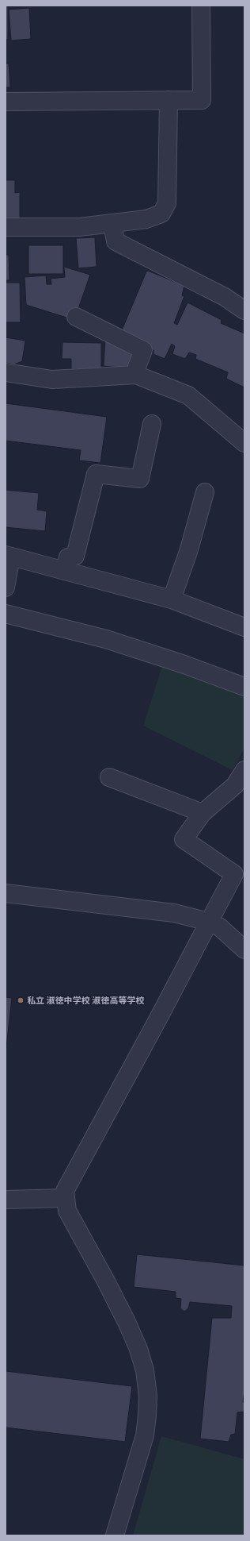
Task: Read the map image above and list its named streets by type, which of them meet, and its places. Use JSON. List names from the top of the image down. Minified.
{"places":["私立 淑徳中学校 淑徳高等学校"]}
